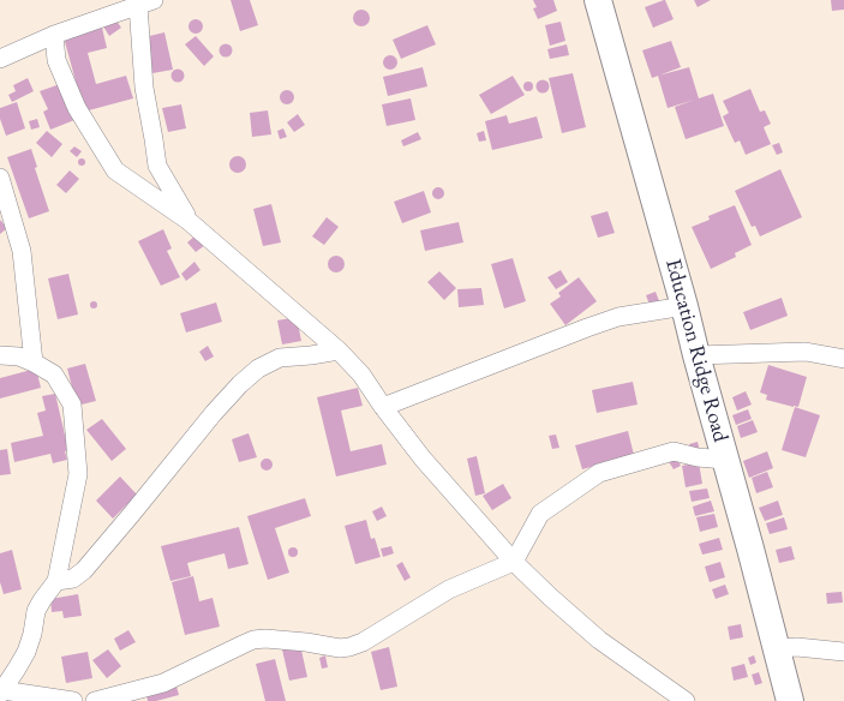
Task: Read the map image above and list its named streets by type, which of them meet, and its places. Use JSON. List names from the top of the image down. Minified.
{"streets":{"main road":["Education Ridge Road"]}}
